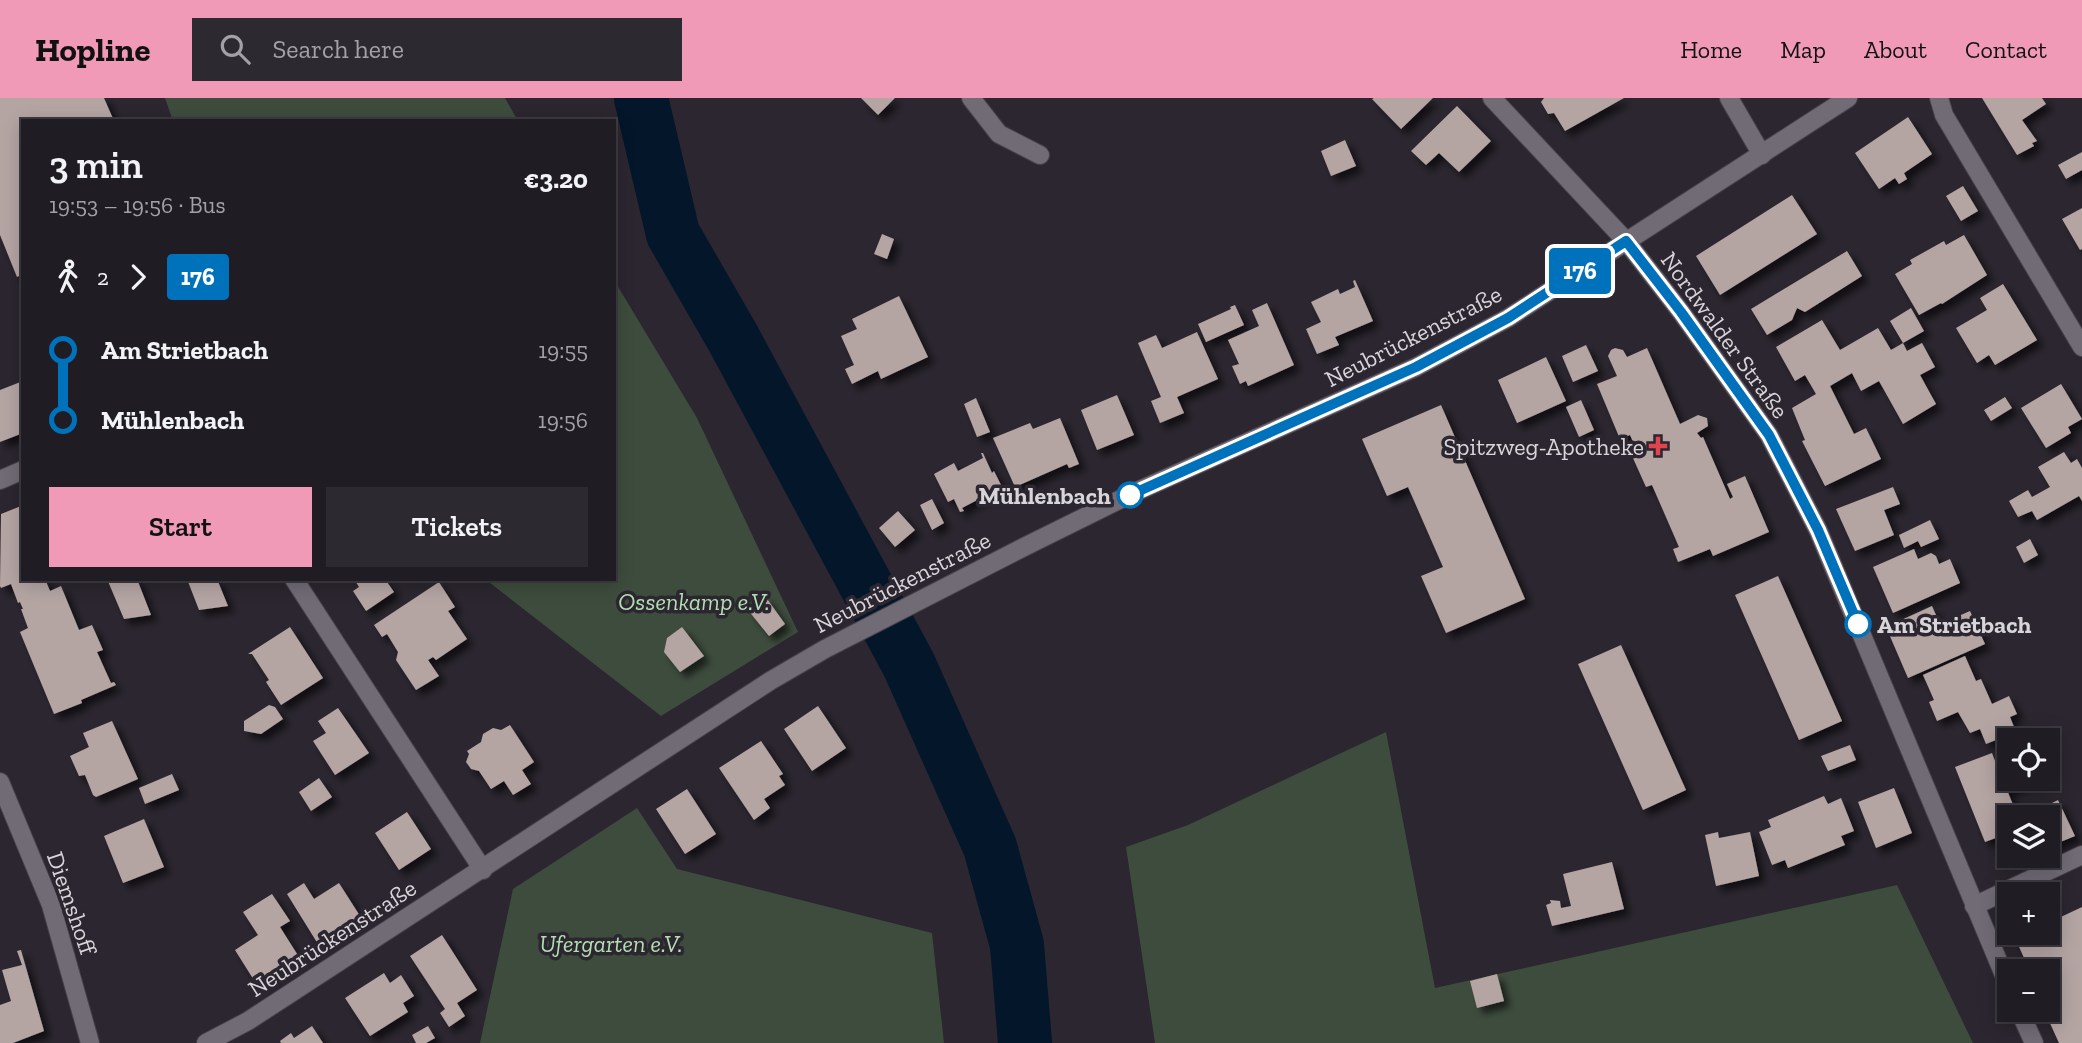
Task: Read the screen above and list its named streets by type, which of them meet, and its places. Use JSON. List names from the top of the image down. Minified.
{"streets":{"street":["Nordwalder Straße","Neubrückenstraße","Diemshoff"]},"crossings":[["Nordwalder Straße","Neubrückenstraße"]],"parks":["Ossenkamp e.V.","Ufergarten e.V."],"places":{"health":["Spitzweg-Apotheke"],"other":["Mühlenbach","Am Strietbach"]},"lines":["bus line 176"],"page":{"header":"Hopline","search":"Search here","nav":["Home","Map","About","Contact"],"on_map":"176","heading":["3 min","19:53 – 19:56 · Bus","€3.20"],"legs":["2","176"],"list":[{"name":"Am Strietbach","value":"19:55"},{"name":"Mühlenbach","value":"19:56"}],"buttons":["Start","Tickets"],"map_buttons":["+","−"]}}
